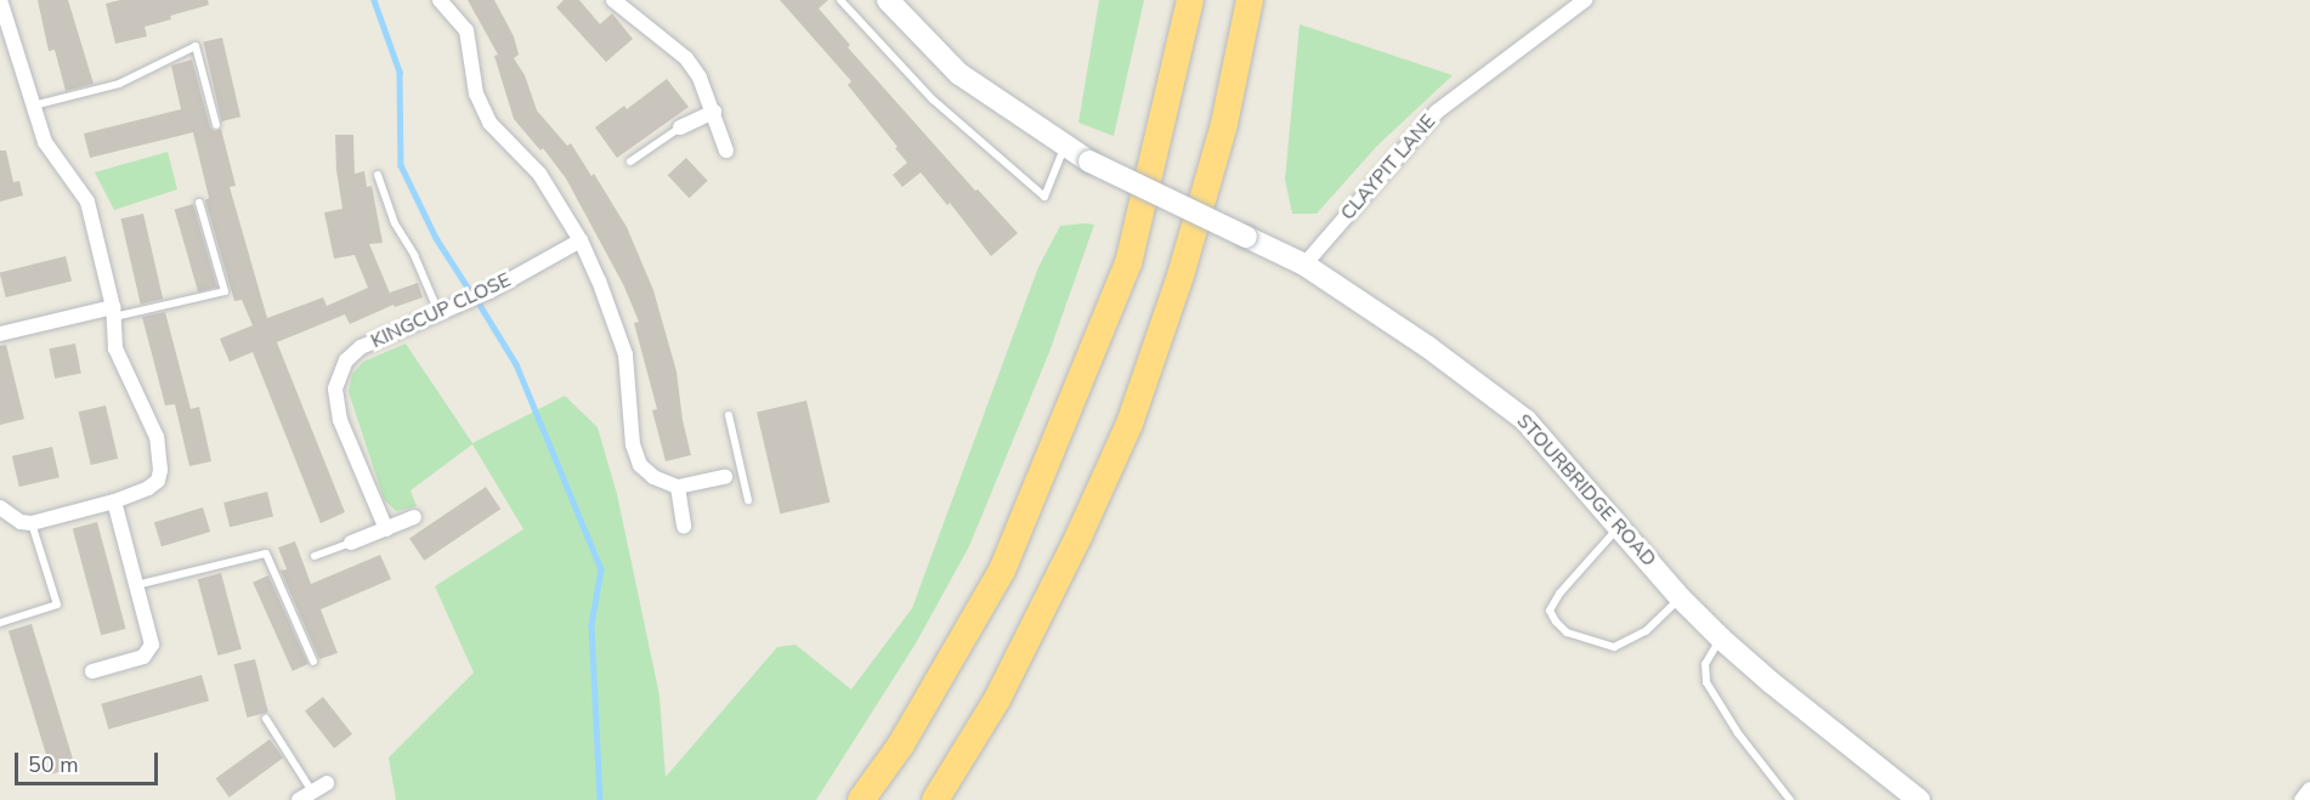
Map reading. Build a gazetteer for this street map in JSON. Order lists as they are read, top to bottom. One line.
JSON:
{"streets":{"main road":["STOURBRIDGE ROAD"],"street":["CLAYPIT LANE","KINGCUP CLOSE"]},"crossings":[["CLAYPIT LANE","STOURBRIDGE ROAD"]],"scale_bar":"50 m"}
